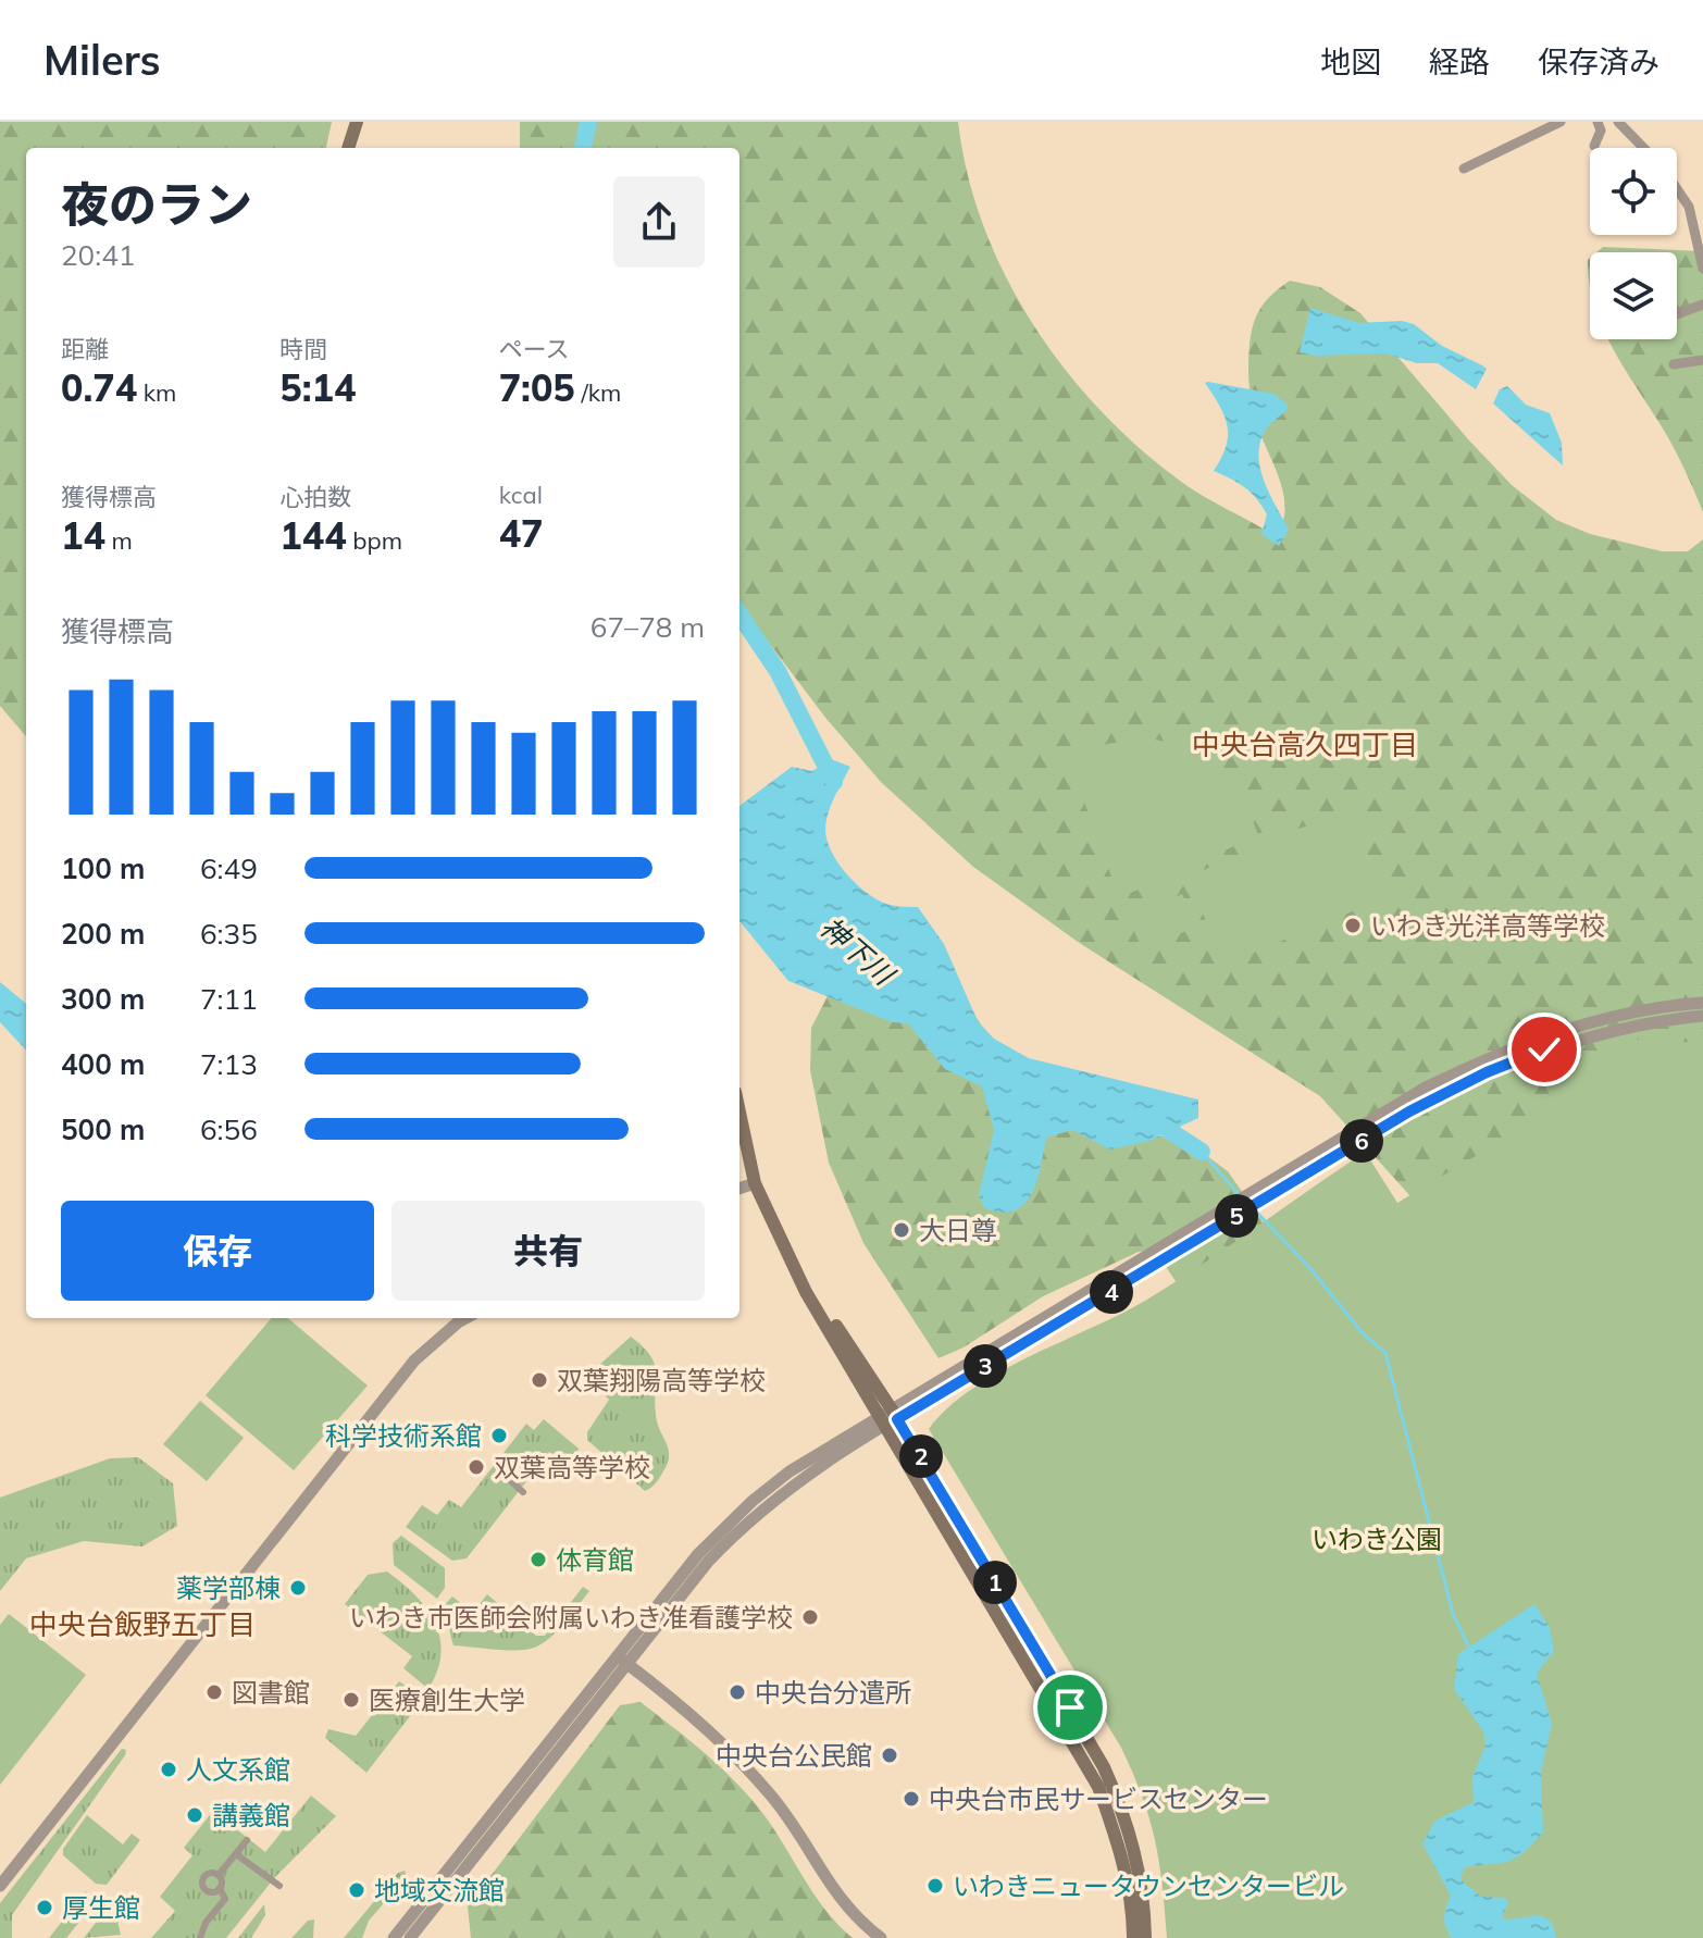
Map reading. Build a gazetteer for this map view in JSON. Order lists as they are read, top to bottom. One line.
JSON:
{"districts":["中央台高久四丁目","中央台飯野五丁目"],"water":["神下川"],"parks":["いわき公園"],"places":["いわき光洋高等学校","大日尊","双葉翔陽高等学校","科学技術系館","双葉高等学校","体育館","薬学部棟","いわき市医師会附属いわき准看護学校","図書館","中央台分遣所","医療創生大学","中央台公民館","人文系館","中央台市民サービスセンター","講義館","いわきニュータウンセンタービル","地域交流館","厚生館"],"page":{"header":"Milers","nav":["地図","経路","保存済み"],"heading":["夜のラン","20:41"],"stats":[["距離","0.74 km"],["時間","5:14"],["ペース","7:05 /km"],["獲得標高","14 m"],["心拍数","144 bpm"],["kcal","47"]],"chart":["獲得標高","67–78 m"],"list":[{"name":"100 m","note":"6:49"},{"name":"200 m","note":"6:35"},{"name":"300 m","note":"7:11"},{"name":"400 m","note":"7:13"},{"name":"500 m","note":"6:56"}],"pins":["6","5","4","3","2","1"],"buttons":["保存","共有"]}}
